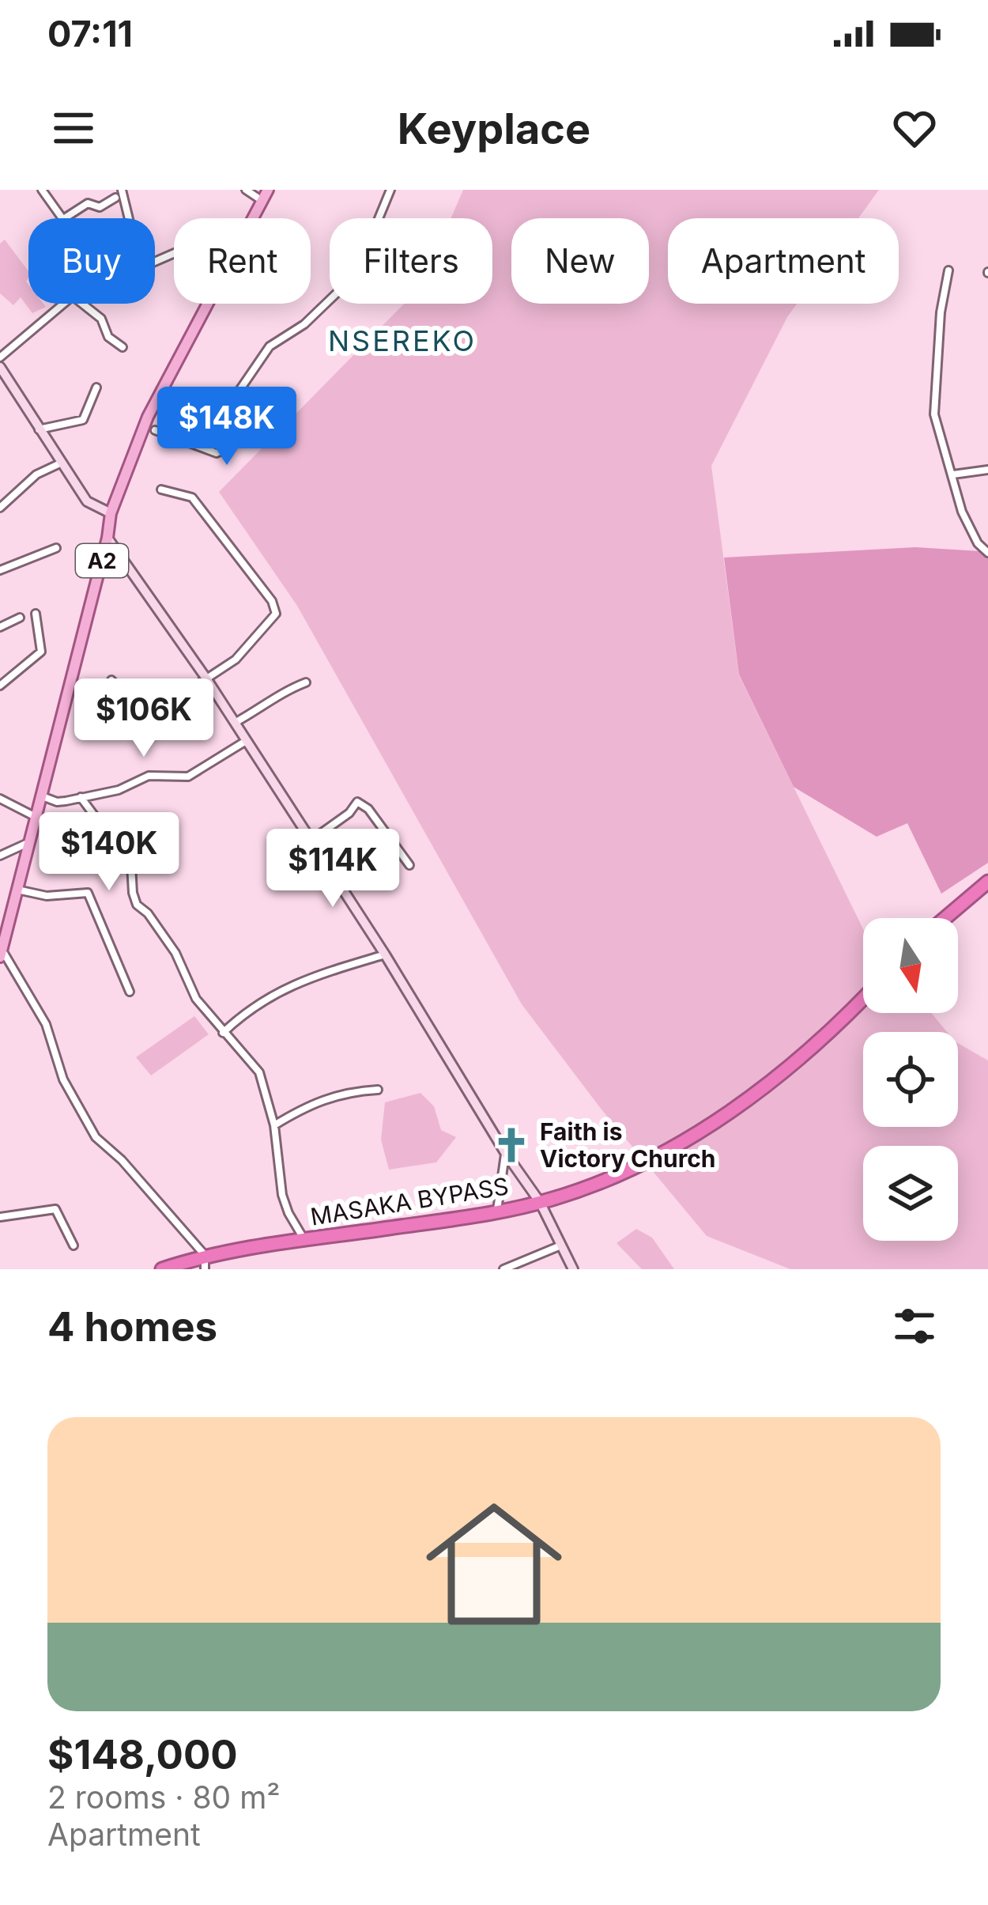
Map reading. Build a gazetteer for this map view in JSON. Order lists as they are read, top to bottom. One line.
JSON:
{"streets":{"highway":["MASAKA BYPASS"],"main road":["A2"]},"districts":["NSEREKO"],"places":{"church":["Faith is Victory Church"]},"north":"bottom","page":{"status":"07:11","header":"Keyplace","chip":["Buy","Rent","Filters","New","Apartment"],"price":["$148K","$106K","$140K","$114K"],"heading":"4 homes","list":[{"name":"$148,000","note":"2 rooms · 80 m² · Apartment"}]}}
